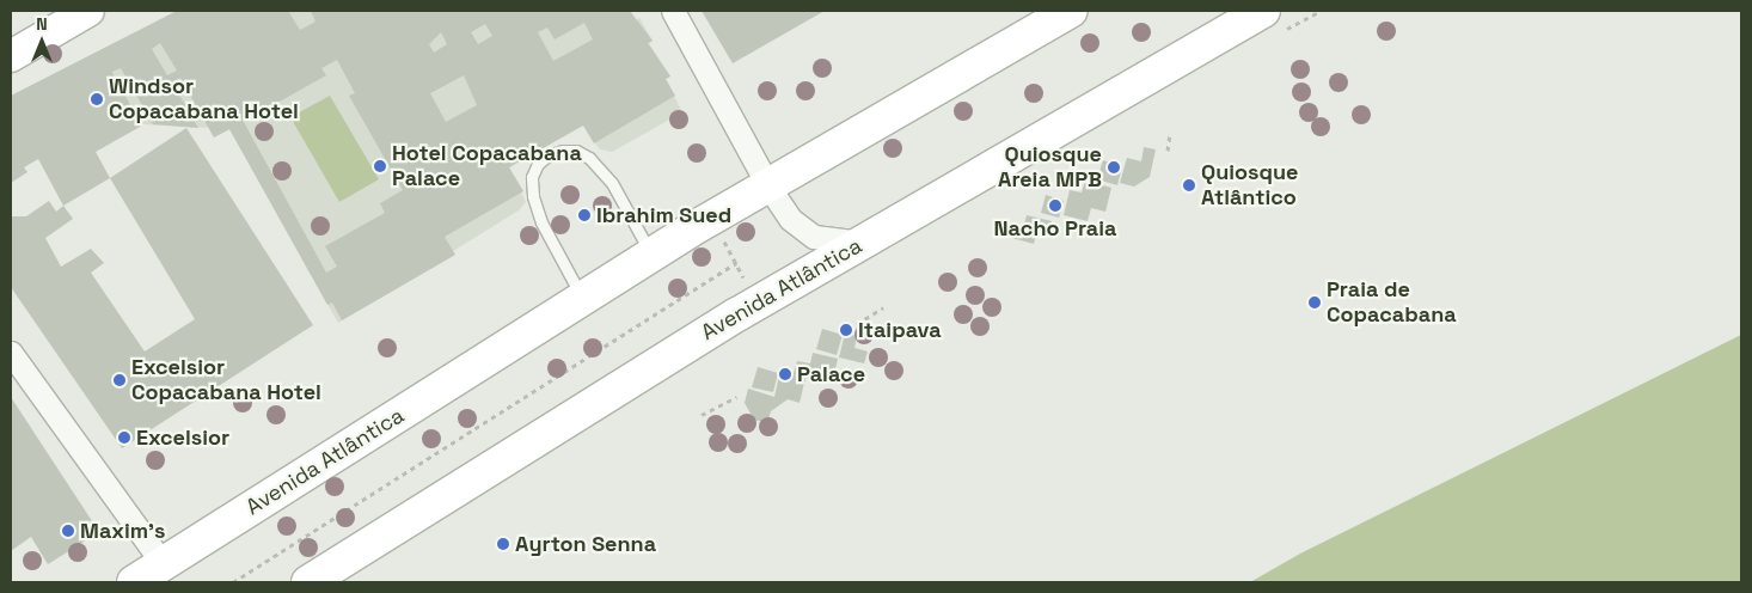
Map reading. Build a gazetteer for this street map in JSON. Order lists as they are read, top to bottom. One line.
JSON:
{"streets":{"highway":["Avenida Atlântica"]},"places":["Windsor Copacabana Hotel","Hotel Copacabana Palace","Quiosque Areia MPB","Quiosque Atlântico","Nacho Praia","Ibrahim Sued","Praia de Copacabana","Itaipava","Palace","Excelsior Copacabana Hotel","Excelsior","Maxim's","Ayrton Senna"],"north":"top"}
